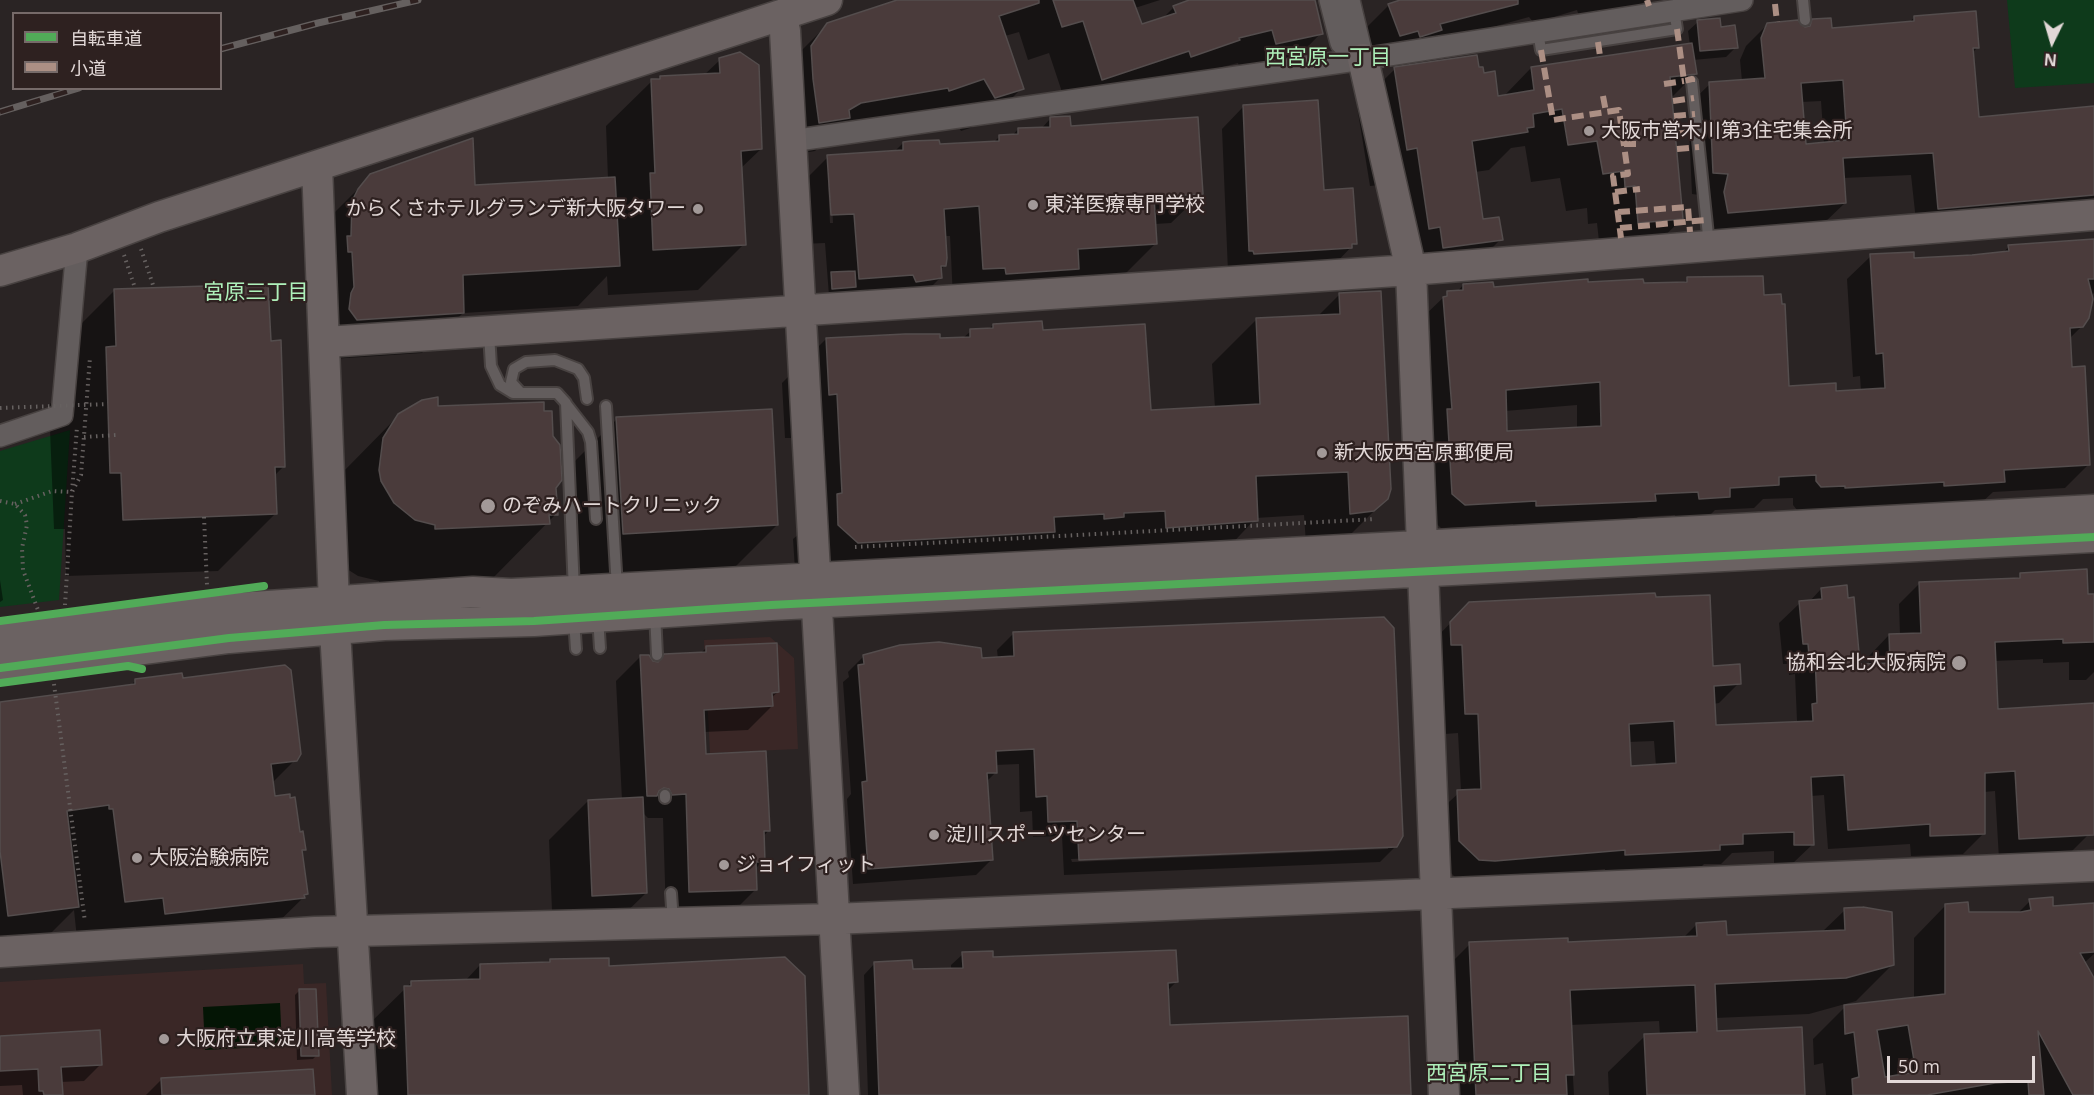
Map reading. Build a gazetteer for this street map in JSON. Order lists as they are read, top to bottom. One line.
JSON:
{"districts":["西宮原一丁目","宮原三丁目","西宮原二丁目"],"places":["大阪市営木川第3住宅集会所","東洋医療専門学校","からくさホテルグランデ新大阪タワー","新大阪西宮原郵便局","のぞみハートクリニック","協和会北大阪病院","淀川スポーツセンター","大阪治験病院","ジョイフィット","大阪府立東淀川高等学校"],"legend":["自転車道","小道"],"scale_bar":"50 m","north":"bottom"}
